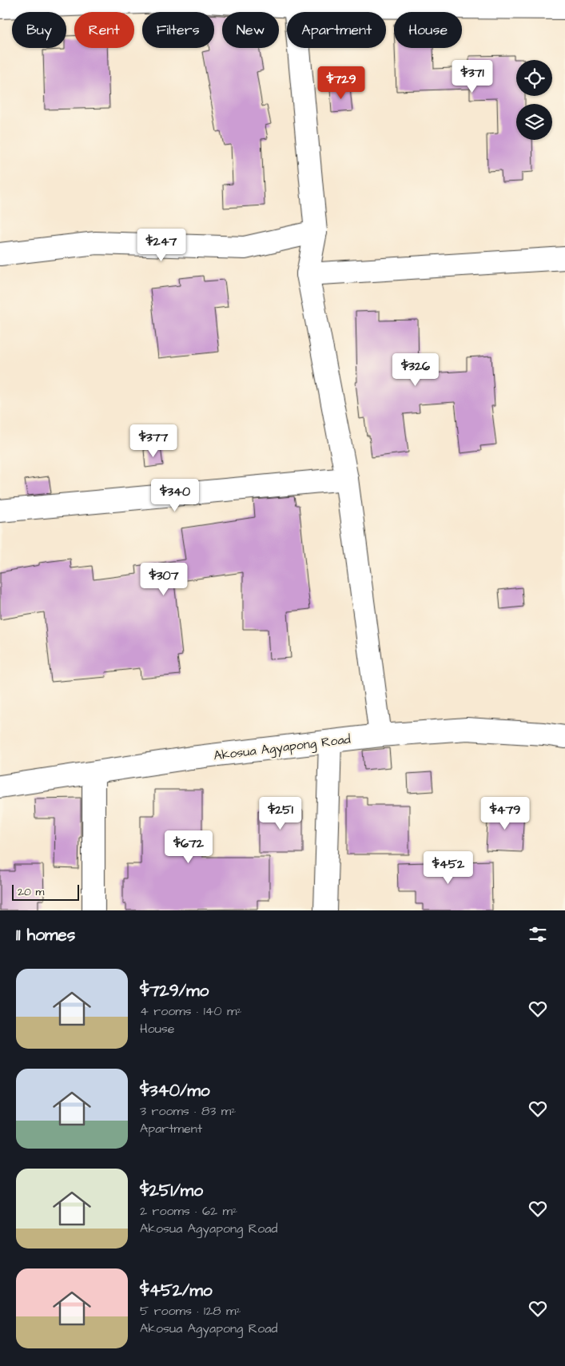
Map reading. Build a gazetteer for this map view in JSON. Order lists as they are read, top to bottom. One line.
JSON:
{"streets":{"street":["Akosua Agyapong Road"]},"scale_bar":"20 m","page":{"chip":["Buy","Rent","Filters","New","Apartment","House"],"price":["$371","$729","$247","$326","$377","$340","$307","$251","$479","$672","$452"],"scale":"20 m","heading":"11 homes","list":[{"name":"$729/mo","note":"4 rooms · 140 m² · House"},{"name":"$340/mo","note":"3 rooms · 83 m² · Apartment"},{"name":"$251/mo","note":"2 rooms · 62 m² · Akosua Agyapong Road"},{"name":"$452/mo","note":"5 rooms · 128 m² · Akosua Agyapong Road"}]}}
